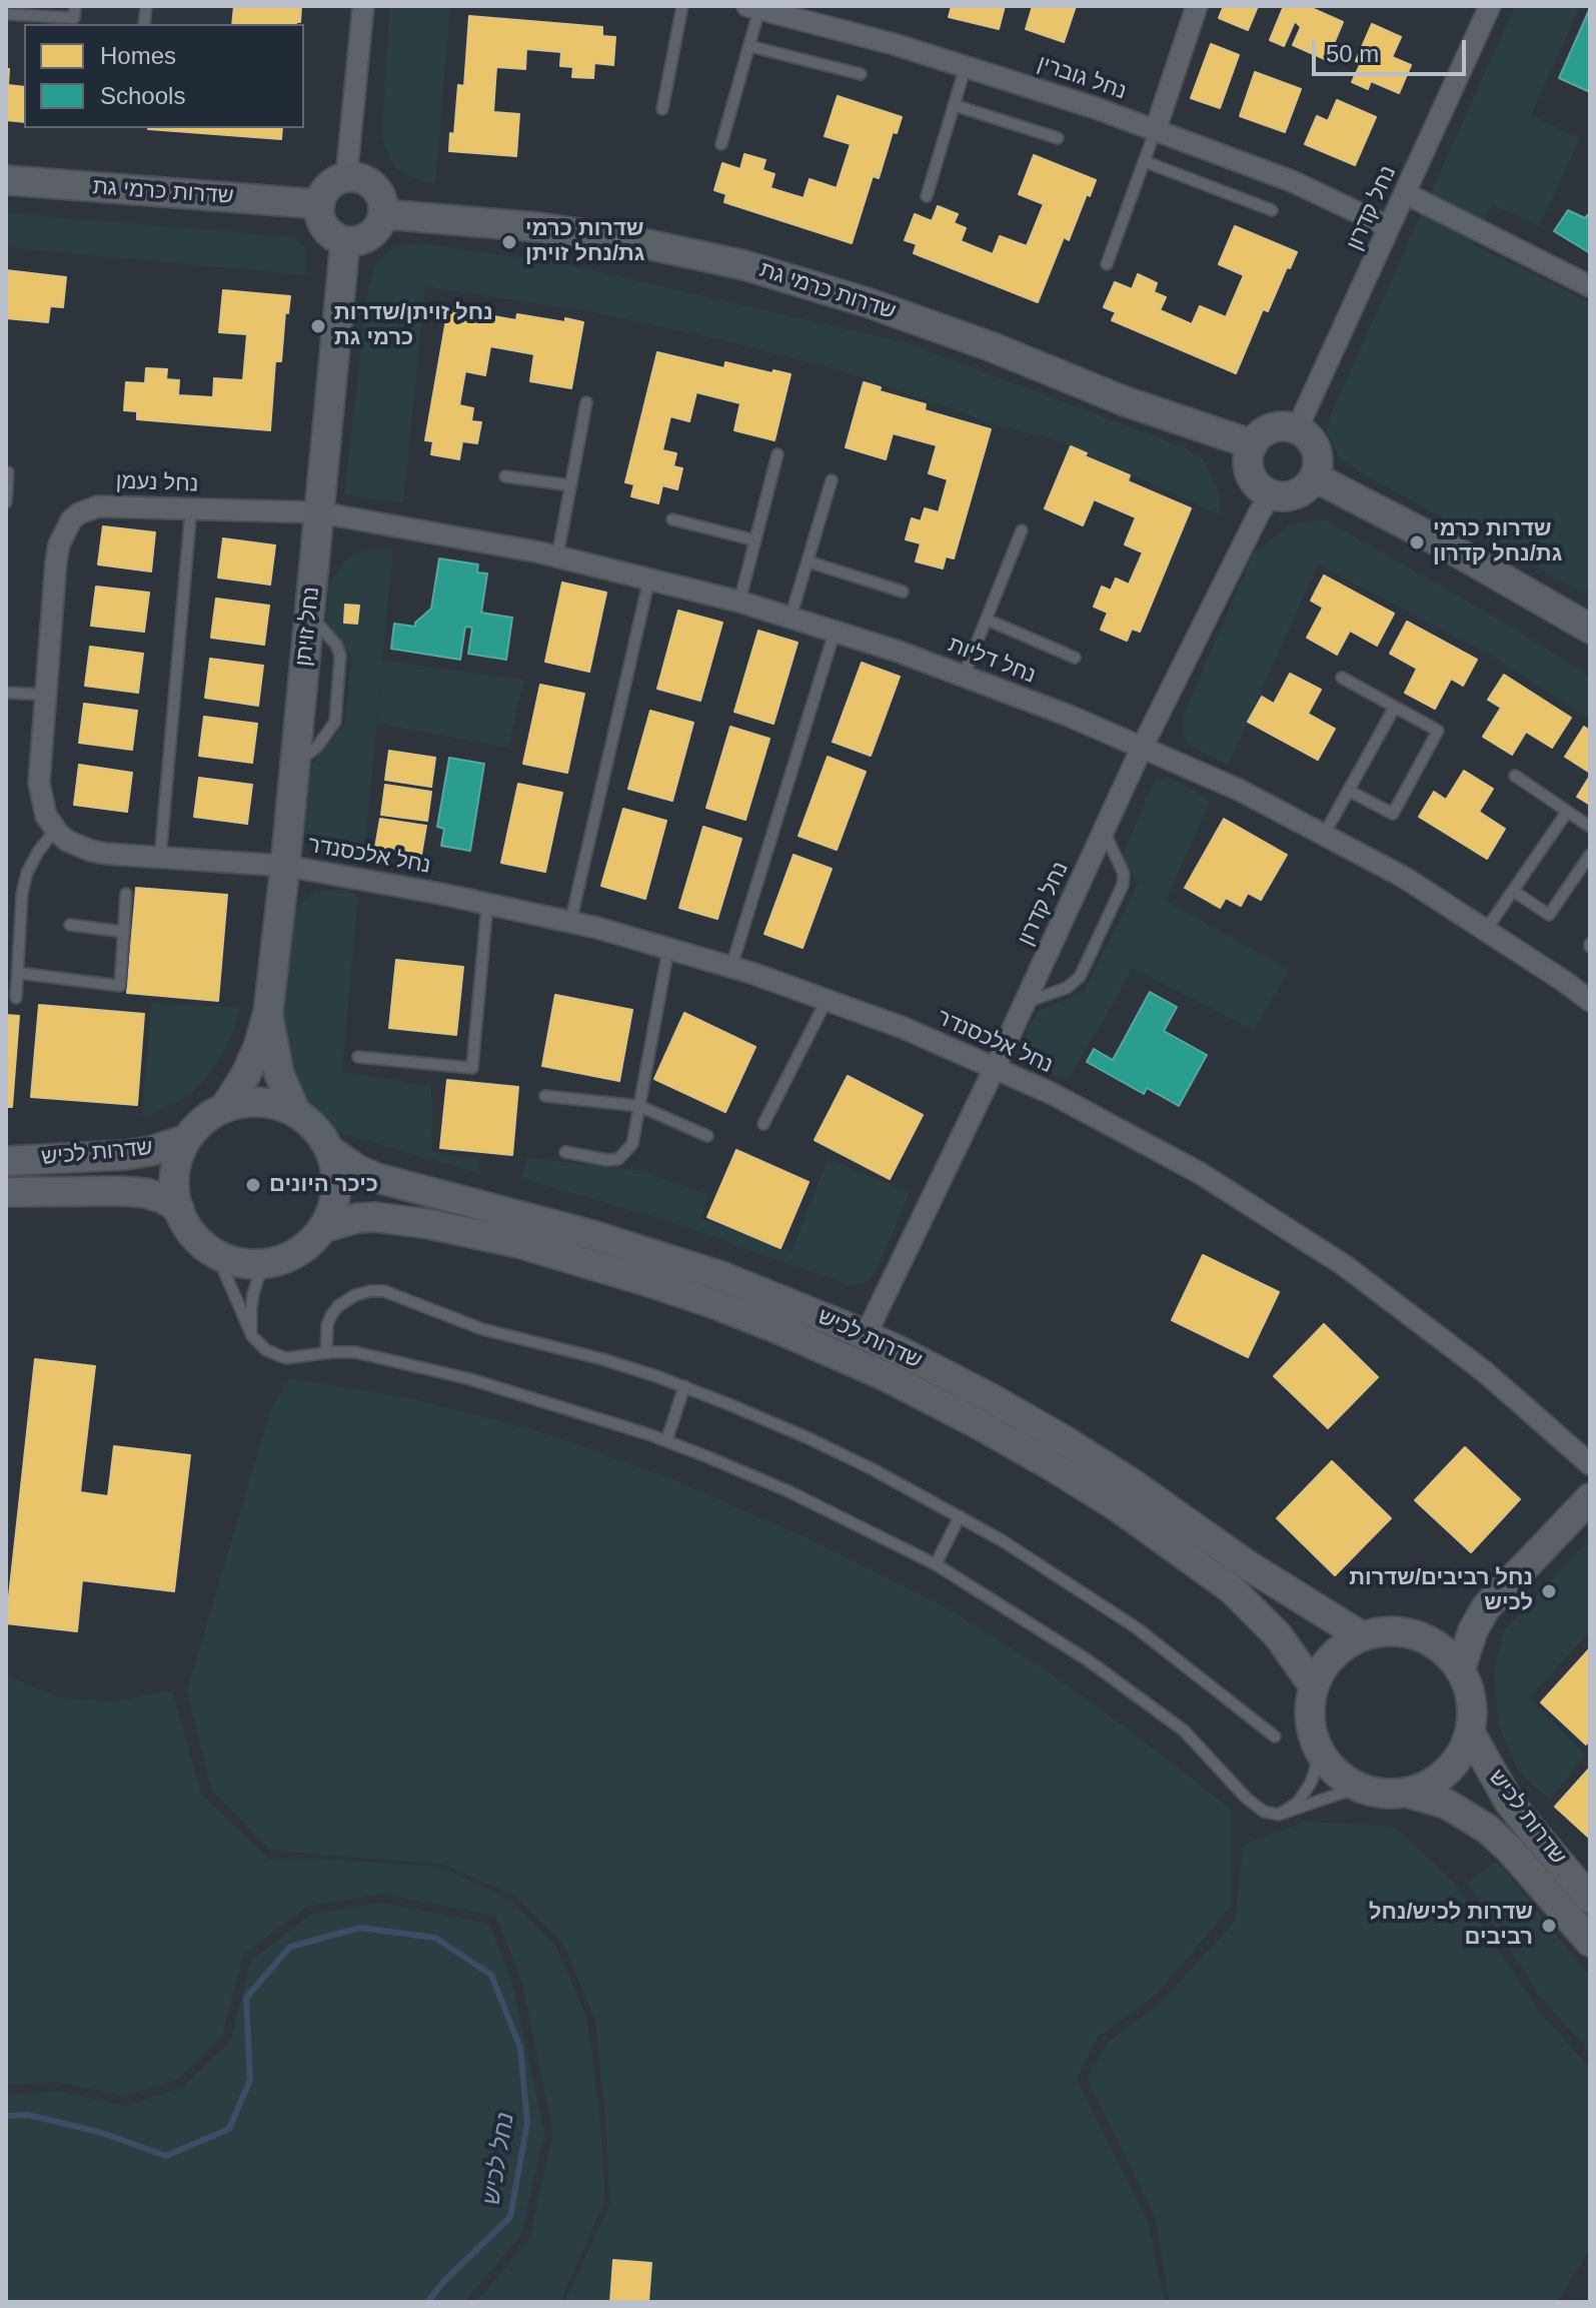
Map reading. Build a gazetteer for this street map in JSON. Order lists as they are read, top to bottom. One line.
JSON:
{"streets":{"street":["נחל גוברין","שדרות כרמי גת","נחל קדרון","נחל נעמן","נחל זויתן","נחל דליות","נחל אלכסנדר","שדרות לכיש"]},"crossings":[["נחל גוברין","נחל קדרון"],["שדרות כרמי גת","נחל קדרון"],["שדרות כרמי גת","נחל זויתן"],["נחל קדרון","נחל דליות"],["נחל קדרון","נחל אלכסנדר"],["נחל קדרון","שדרות לכיש"],["נחל נעמן","נחל זויתן"],["נחל נעמן","נחל דליות"],["נחל זויתן","נחל דליות"],["נחל זויתן","נחל אלכסנדר"],["נחל זויתן","שדרות לכיש"]],"water":["נחל לכיש"],"places":["שדרות כרמי גת/נחל זויתן","נחל זויתן/שדרות כרמי גת","שדרות כרמי גת/נחל קדרון","כיכר היונים","נחל רביבים/שדרות לכיש","שדרות לכיש/נחל רביבים"],"legend":["Homes","Schools"],"scale_bar":"50 m"}
